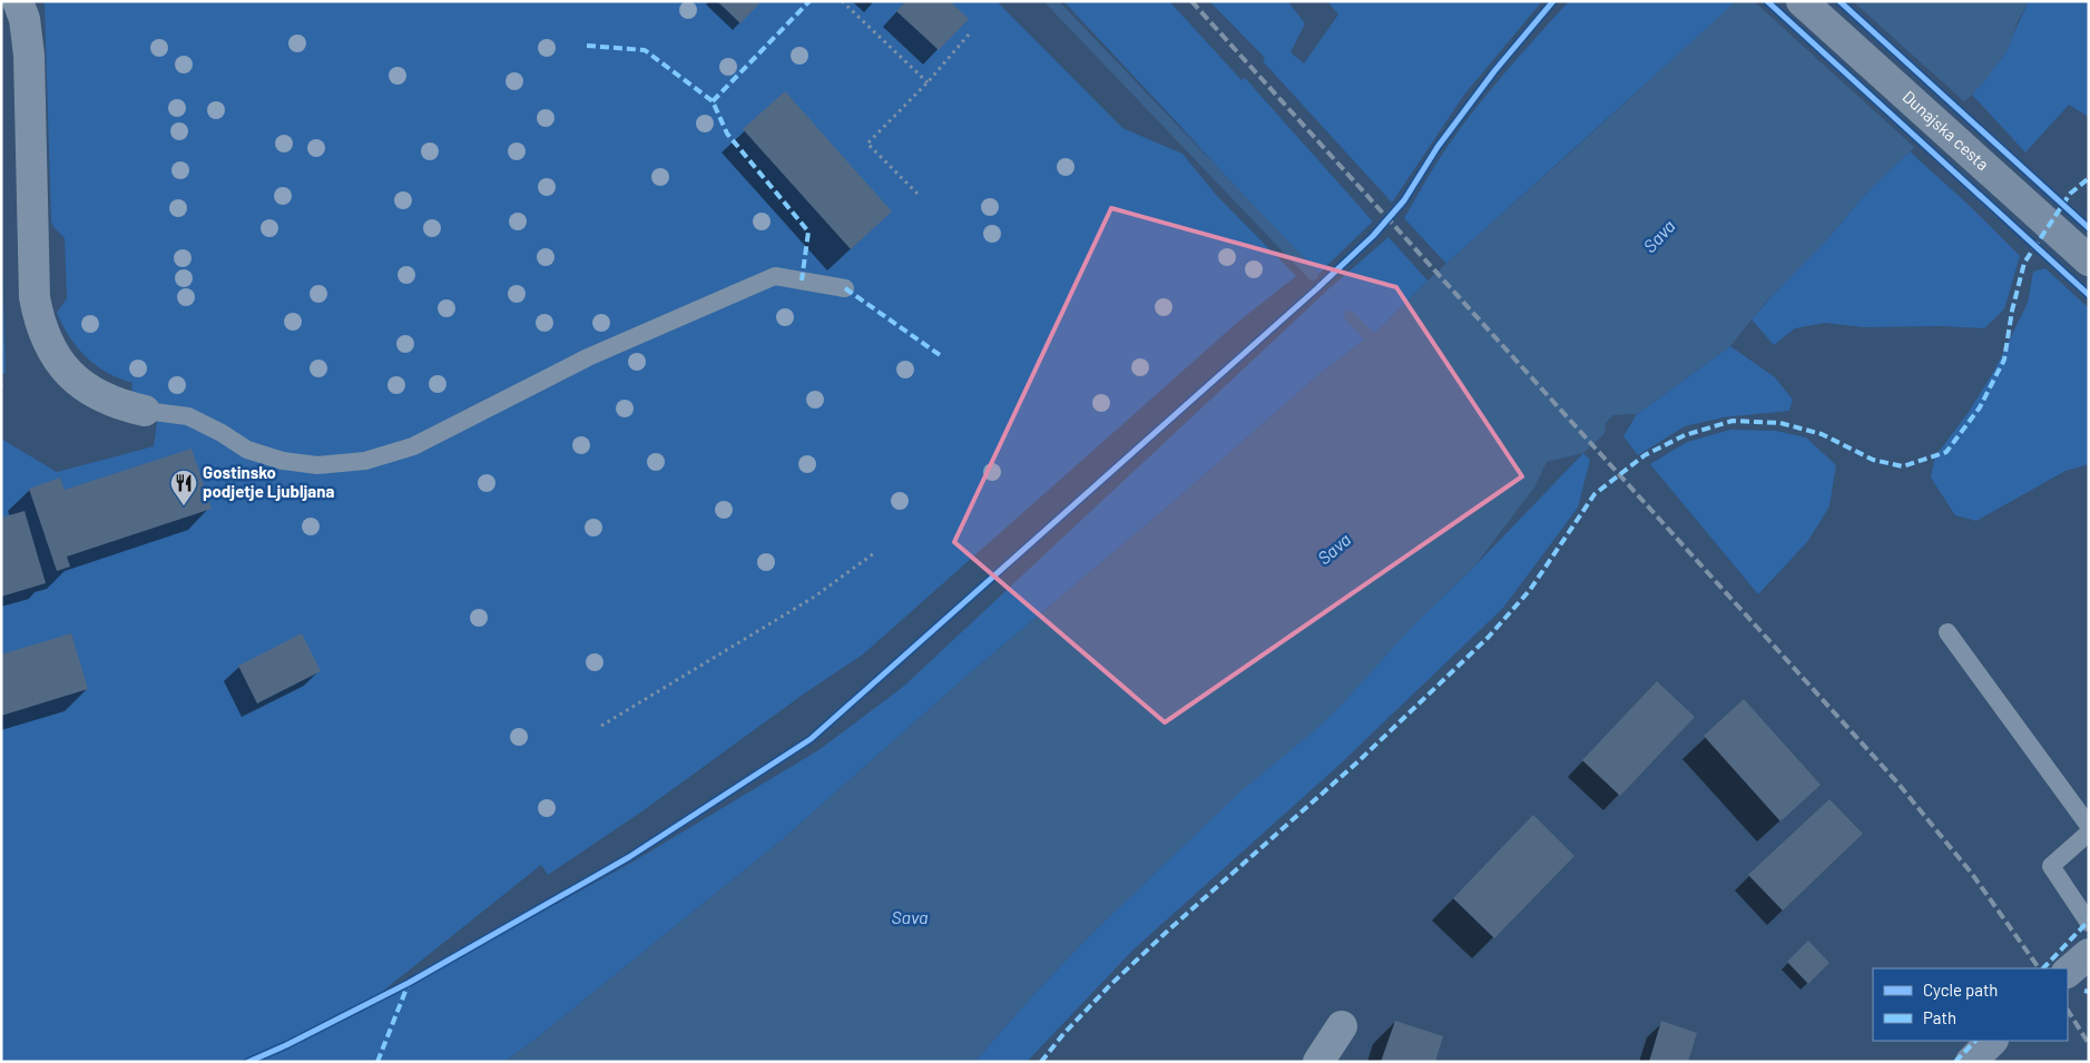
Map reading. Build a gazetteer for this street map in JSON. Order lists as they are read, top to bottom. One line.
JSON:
{"streets":{"main road":["Dunajska cesta"]},"water":["Sava"],"places":{"restaurant":["Gostinsko podjetje Ljubljana"]},"legend":["Cycle path","Path"]}
